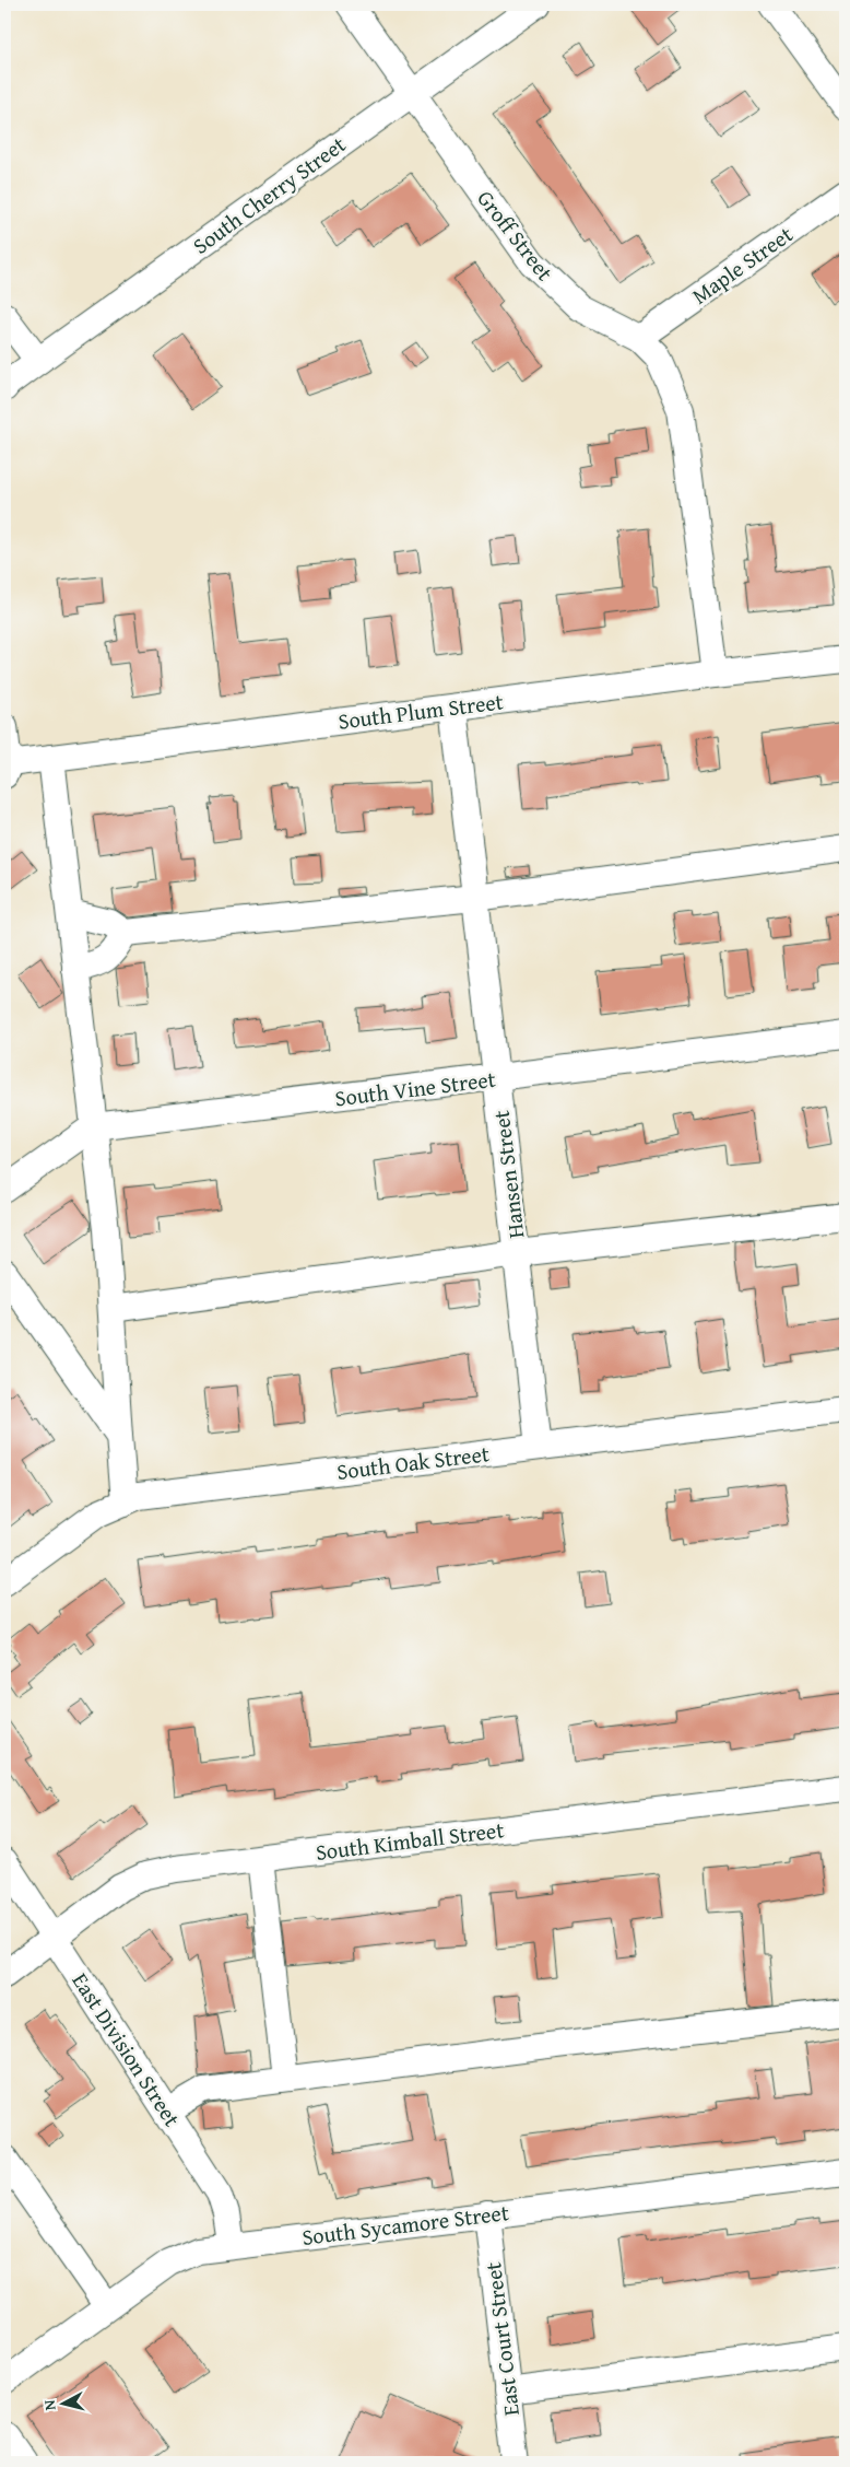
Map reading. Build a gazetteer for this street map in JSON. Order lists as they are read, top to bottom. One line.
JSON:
{"streets":{"street":["South Cherry Street","Groff Street","Maple Street","South Plum Street","South Vine Street","Hansen Street","South Oak Street","South Kimball Street","East Division Street","South Sycamore Street","East Court Street"]},"crossings":[["South Cherry Street","Groff Street"],["Groff Street","Maple Street"],["Groff Street","South Plum Street"],["South Plum Street","Hansen Street"],["South Vine Street","Hansen Street"],["Hansen Street","South Oak Street"],["South Kimball Street","East Division Street"],["East Division Street","South Sycamore Street"],["South Sycamore Street","East Court Street"]],"north":"left"}
